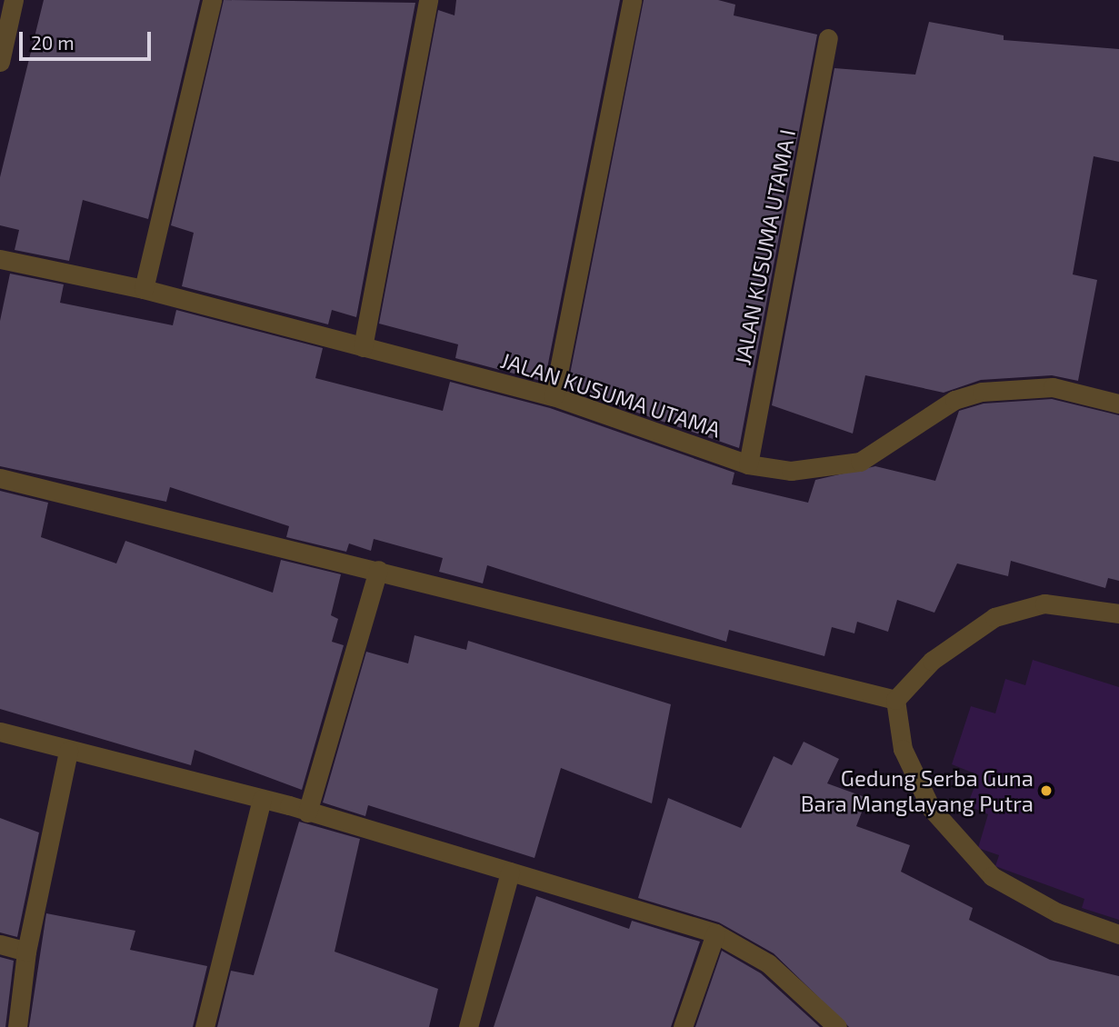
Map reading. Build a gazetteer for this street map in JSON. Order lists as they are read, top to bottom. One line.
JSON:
{"streets":{"street":["JALAN KUSUMA UTAMA I","JALAN KUSUMA UTAMA"]},"crossings":[["JALAN KUSUMA UTAMA I","JALAN KUSUMA UTAMA"]],"places":["Gedung Serba Guna Bara Manglayang Putra"],"scale_bar":"20 m"}
